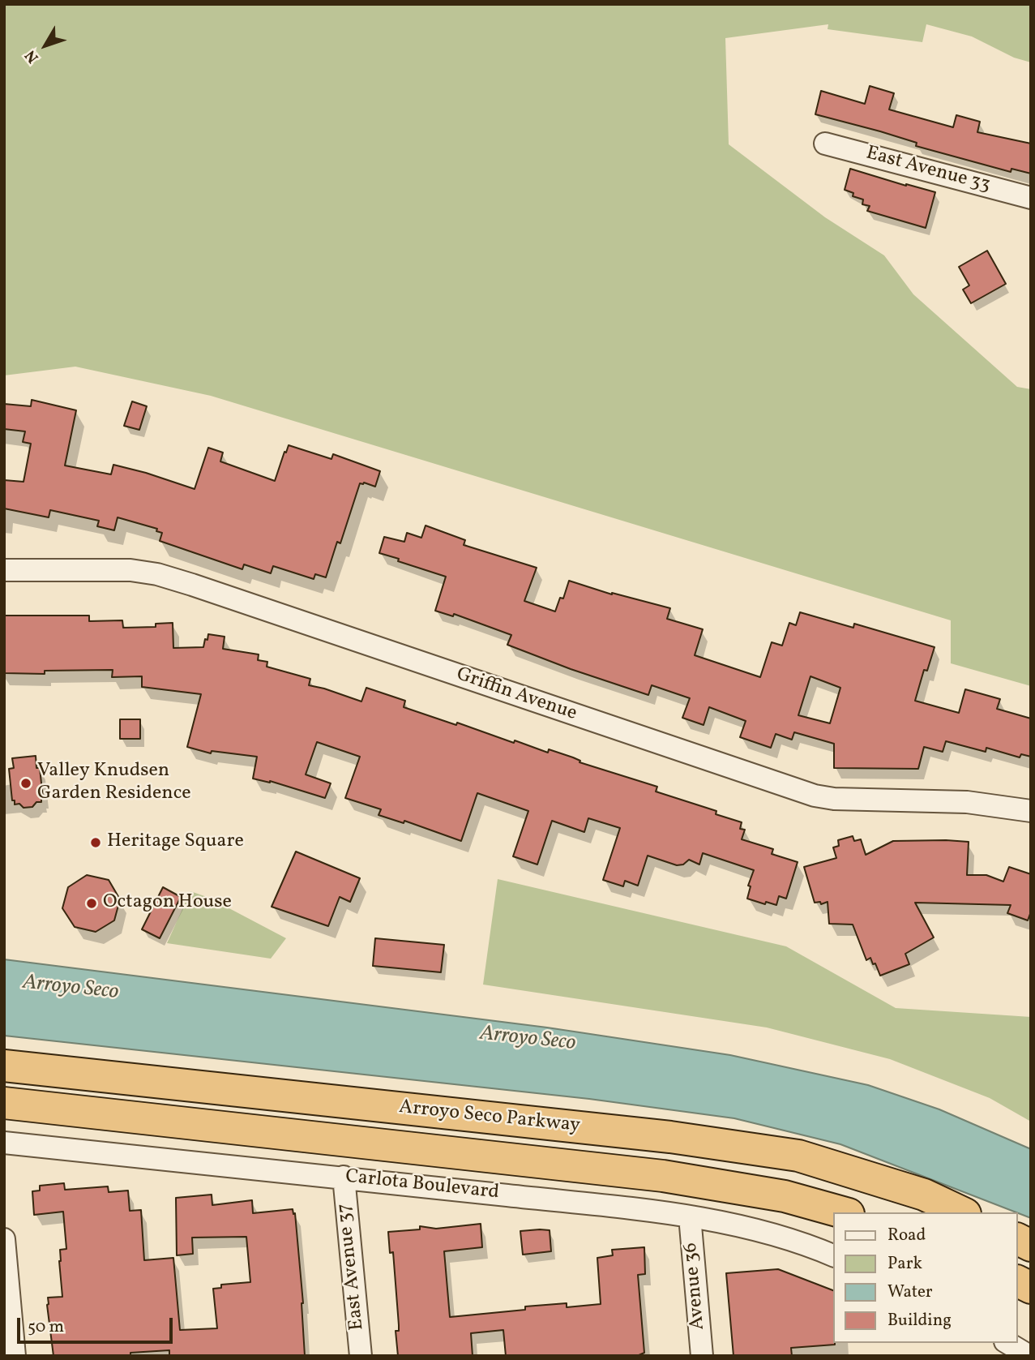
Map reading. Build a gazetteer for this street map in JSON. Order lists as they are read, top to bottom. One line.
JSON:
{"streets":{"highway":["Arroyo Seco Parkway"],"street":["East Avenue 33","Griffin Avenue","Carlota Boulevard","East Avenue 37","Avenue 36"]},"crossings":[["Carlota Boulevard","East Avenue 37"],["Carlota Boulevard","Avenue 36"]],"water":["Arroyo Seco"],"places":["Valley Knudsen Garden Residence","Heritage Square","Octagon House"],"legend":["Road","Park","Water","Building"],"scale_bar":"50 m","north":"bottom left"}
